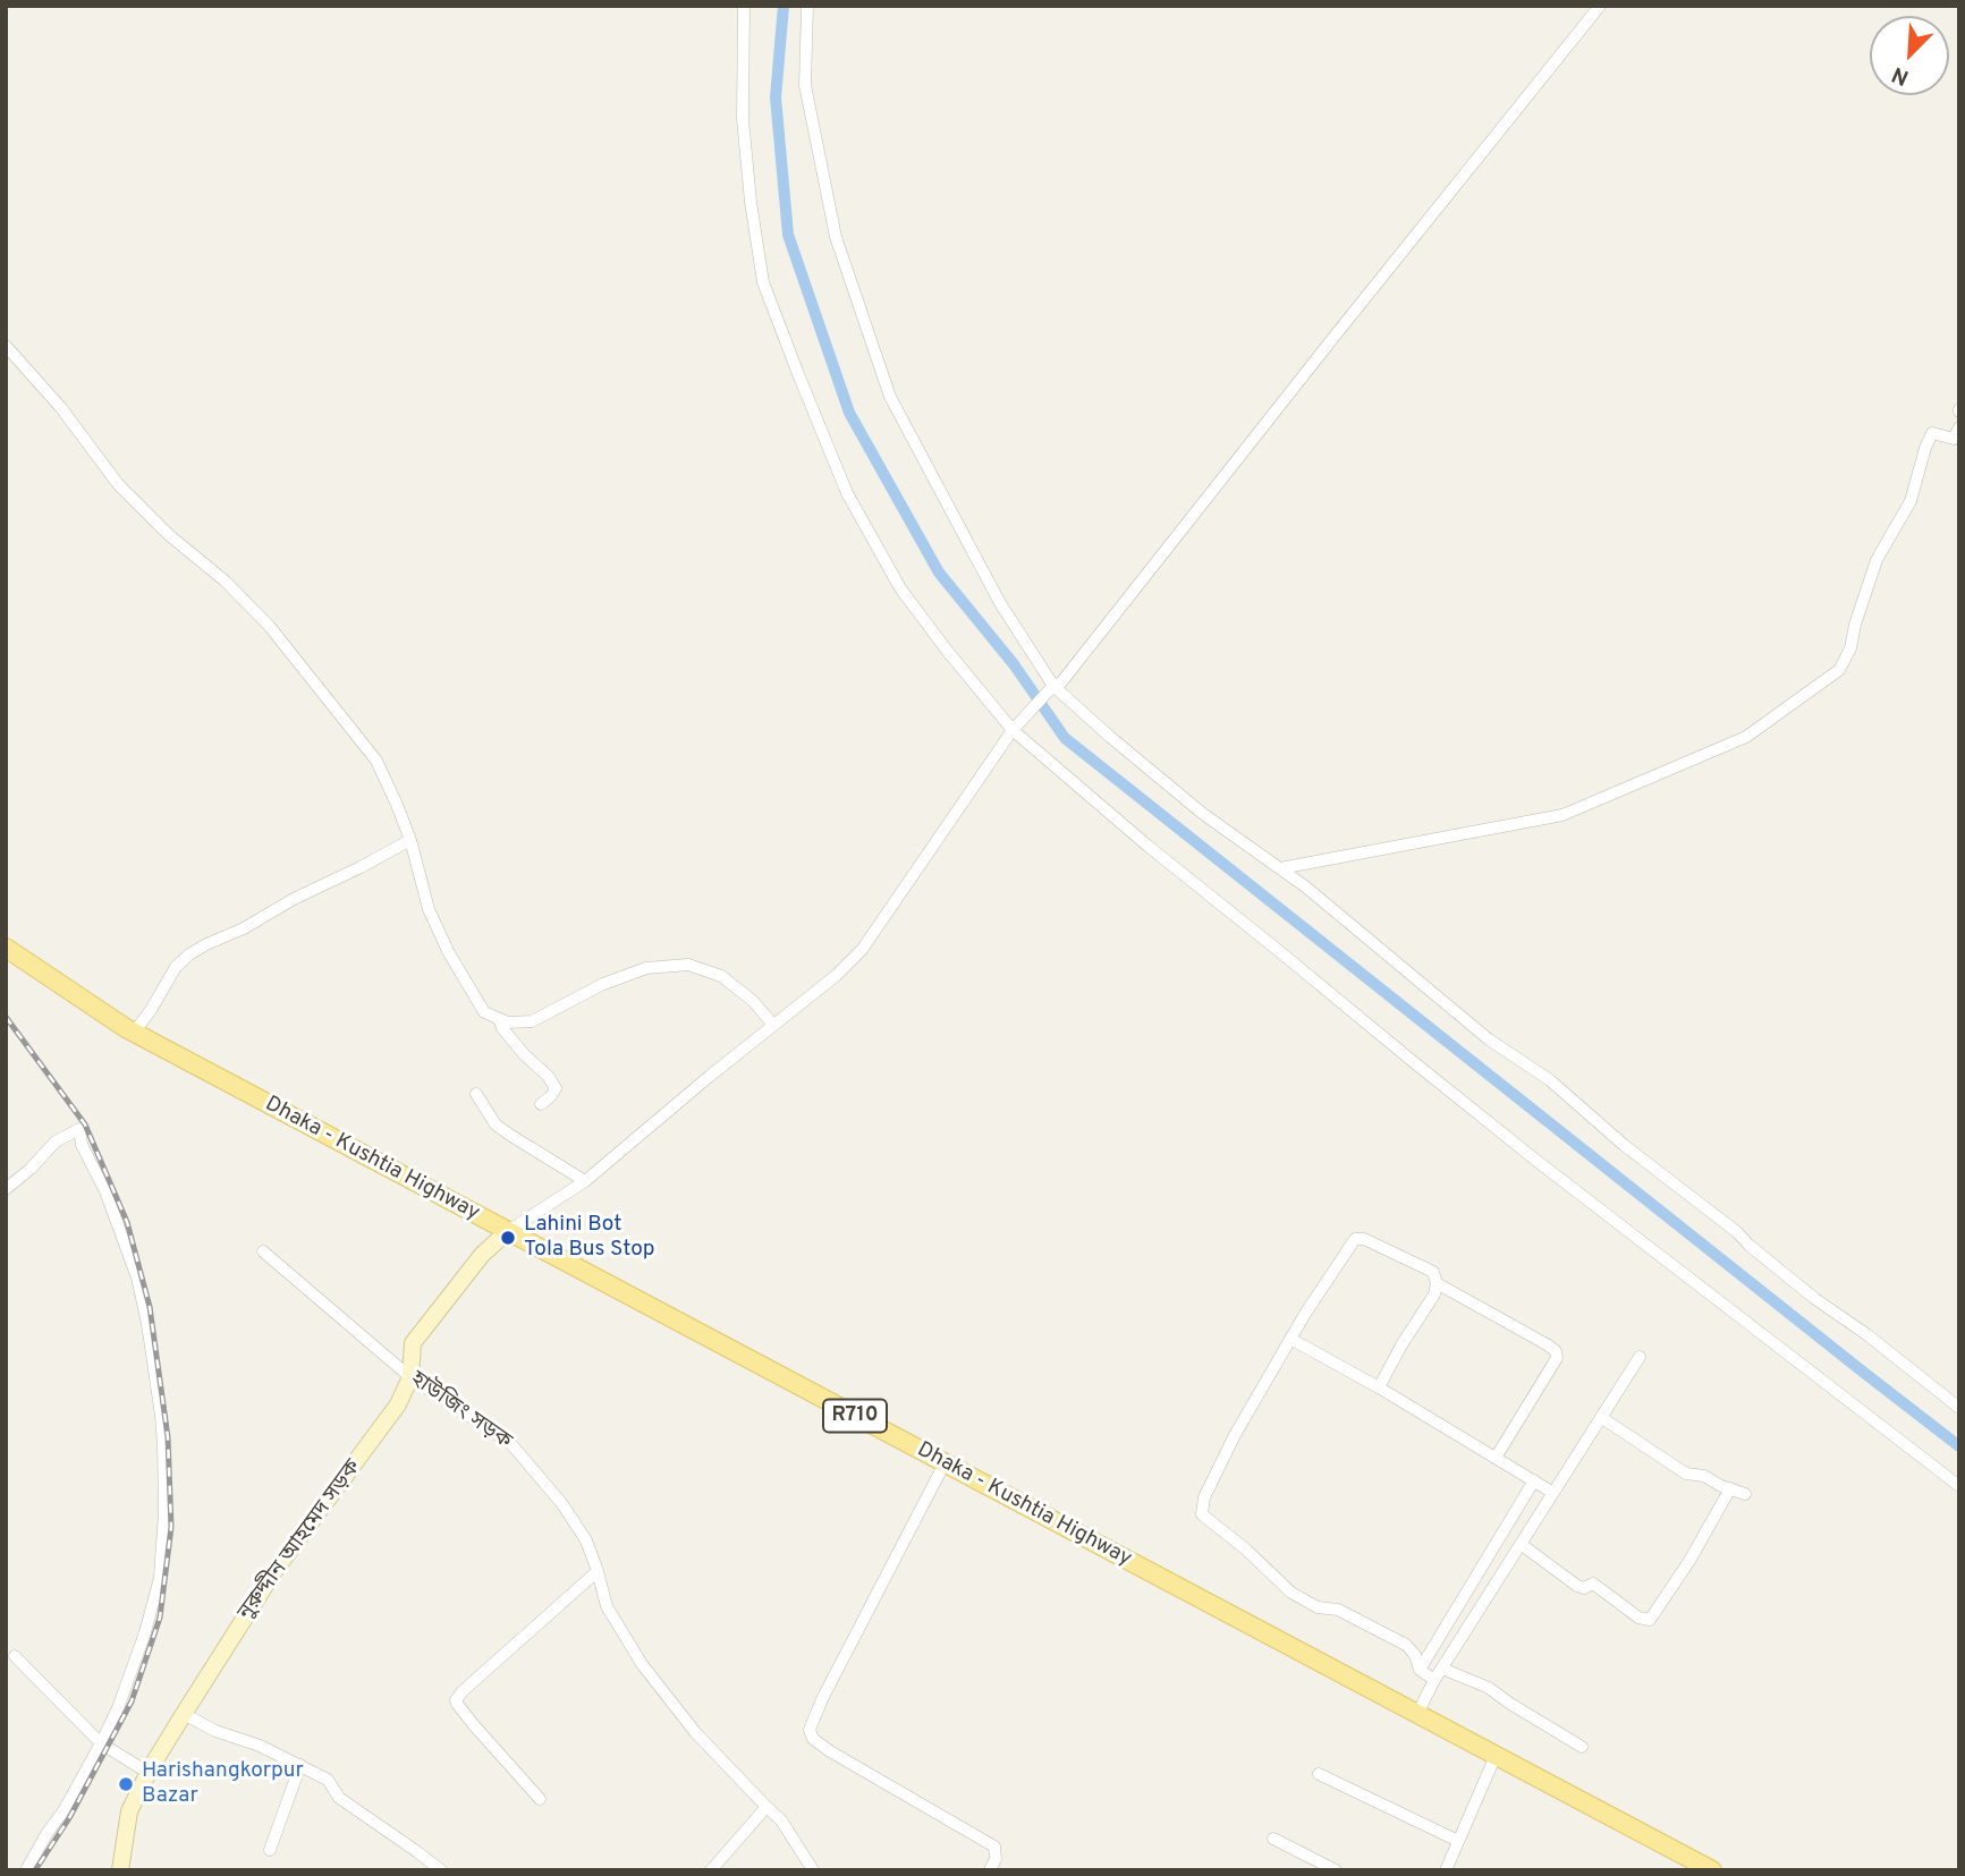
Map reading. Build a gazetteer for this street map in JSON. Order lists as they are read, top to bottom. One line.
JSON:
{"streets":{"main road":["Dhaka - Kushtia Highway","R710","নুরুদ্দীন আহমেদ সড়ক"],"street":["হাউজিং সড়ক"]},"crossings":[["Dhaka - Kushtia Highway","নুরুদ্দীন আহমেদ সড়ক"],["হাউজিং সড়ক","নুরুদ্দীন আহমেদ সড়ক"]],"places":["Lahini Bot Tola Bus Stop","Harishangkorpur Bazar"],"north":"bottom left"}
